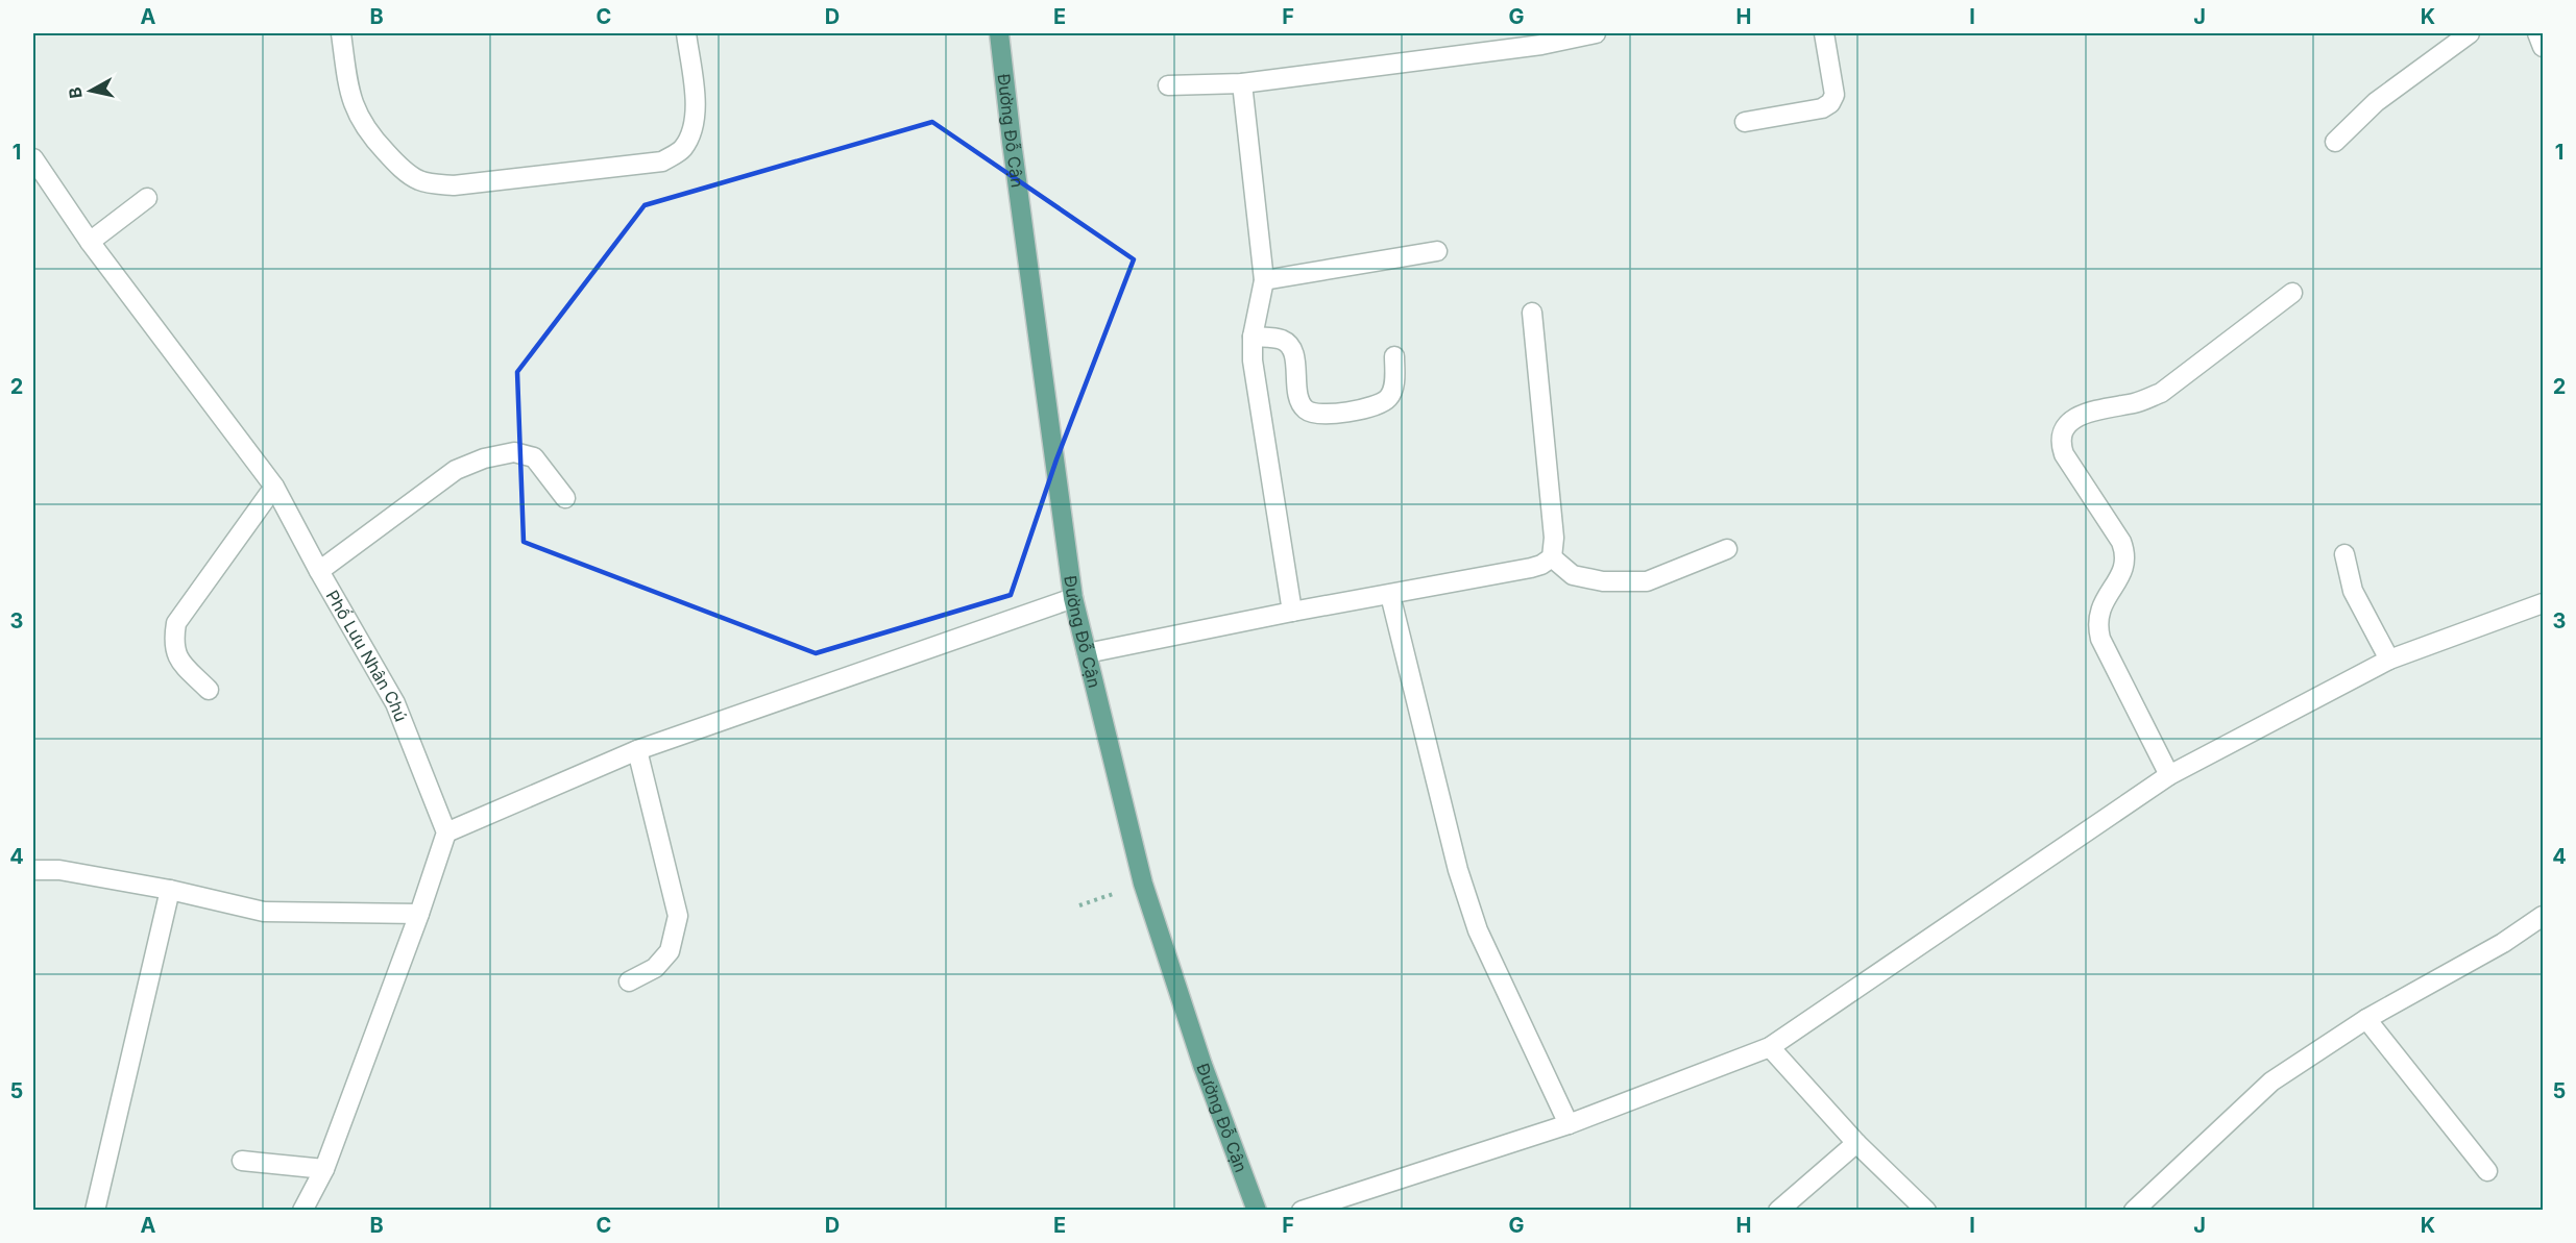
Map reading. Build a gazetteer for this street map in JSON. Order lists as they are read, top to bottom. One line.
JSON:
{"streets":{"main road":["Đường Đỗ Cận"],"street":["Phố Lưu Nhân Chú"]},"north":"left","grid":{"columns":["A","B","C","D","E","F","G","H","I","J","K"],"rows":["1","2","3","4","5"]}}
